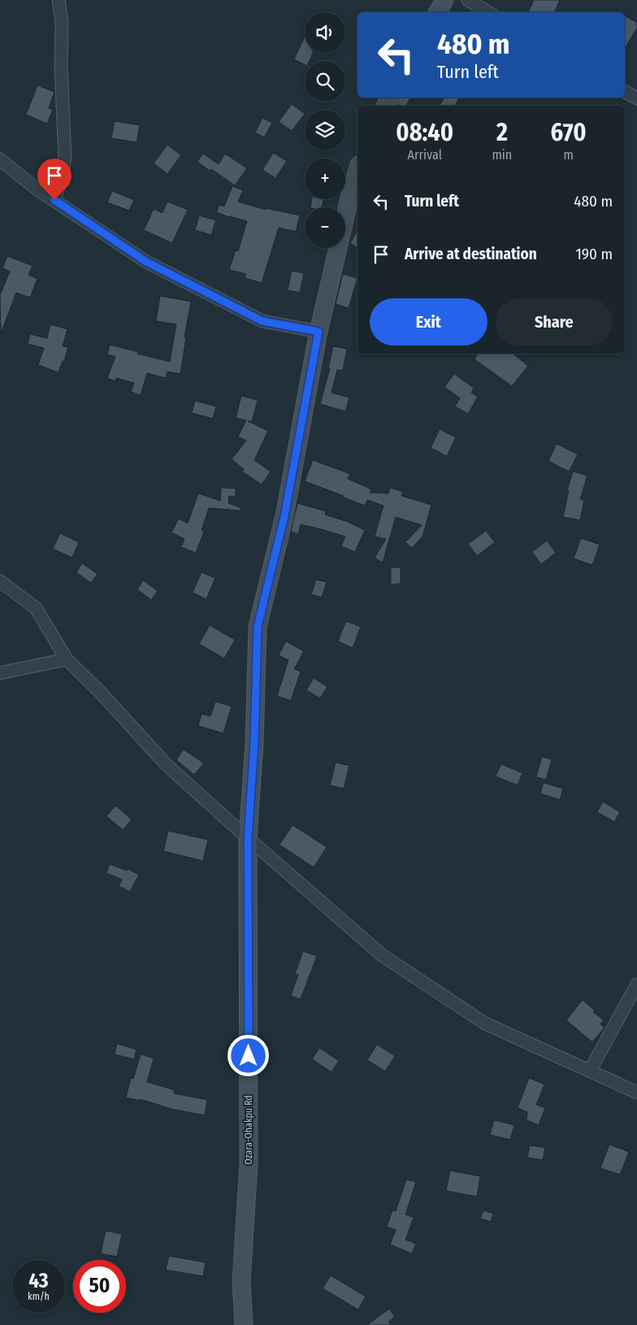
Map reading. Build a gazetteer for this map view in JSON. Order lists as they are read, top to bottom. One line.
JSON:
{"streets":{"main road":["Ozara-Ohakpu Rd"]},"page":{"map_buttons":["+","−"],"turn":["480 m","Turn left"],"eta":["08:40","Arrival","2","min","670","m"],"list":[{"name":"Turn left","value":"480 m"},{"name":"Arrive at destination","value":"190 m"}],"buttons":["Exit","Share"],"speed":"43 km/h","limit":"50"}}
